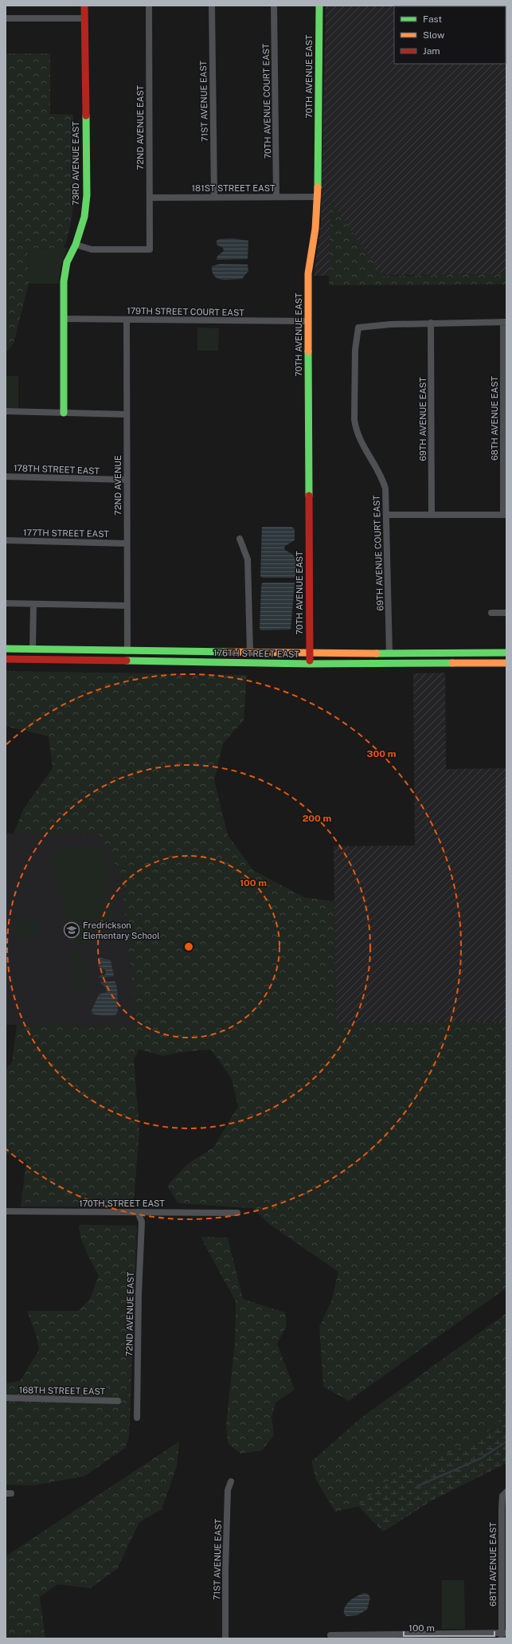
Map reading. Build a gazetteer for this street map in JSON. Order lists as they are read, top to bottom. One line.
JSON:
{"streets":{"street":["70TH AVENUE EAST","71ST AVENUE EAST","70TH AVENUE COURT EAST","72ND AVENUE EAST","73RD AVENUE EAST","181ST STREET EAST","179TH STREET COURT EAST","68TH AVENUE EAST","69TH AVENUE EAST","178TH STREET EAST","72ND AVENUE","177TH STREET EAST","69TH AVENUE COURT EAST","176TH STREET EAST","170TH STREET EAST","168TH STREET EAST"]},"crossings":[["70TH AVENUE EAST","181ST STREET EAST"],["70TH AVENUE EAST","179TH STREET COURT EAST"],["70TH AVENUE EAST","176TH STREET EAST"],["71ST AVENUE EAST","181ST STREET EAST"],["70TH AVENUE COURT EAST","181ST STREET EAST"],["72ND AVENUE EAST","73RD AVENUE EAST"],["72ND AVENUE EAST","181ST STREET EAST"],["72ND AVENUE EAST","170TH STREET EAST"],["73RD AVENUE EAST","179TH STREET COURT EAST"],["179TH STREET COURT EAST","72ND AVENUE"],["69TH AVENUE EAST","69TH AVENUE COURT EAST"],["178TH STREET EAST","72ND AVENUE"],["72ND AVENUE","177TH STREET EAST"],["72ND AVENUE","176TH STREET EAST"],["69TH AVENUE COURT EAST","176TH STREET EAST"]],"places":{"school or university":["Fredrickson Elementary School"]},"legend":["Fast","Slow","Jam"],"scale_bar":"100 m","rings":["300 m","200 m","100 m"]}
